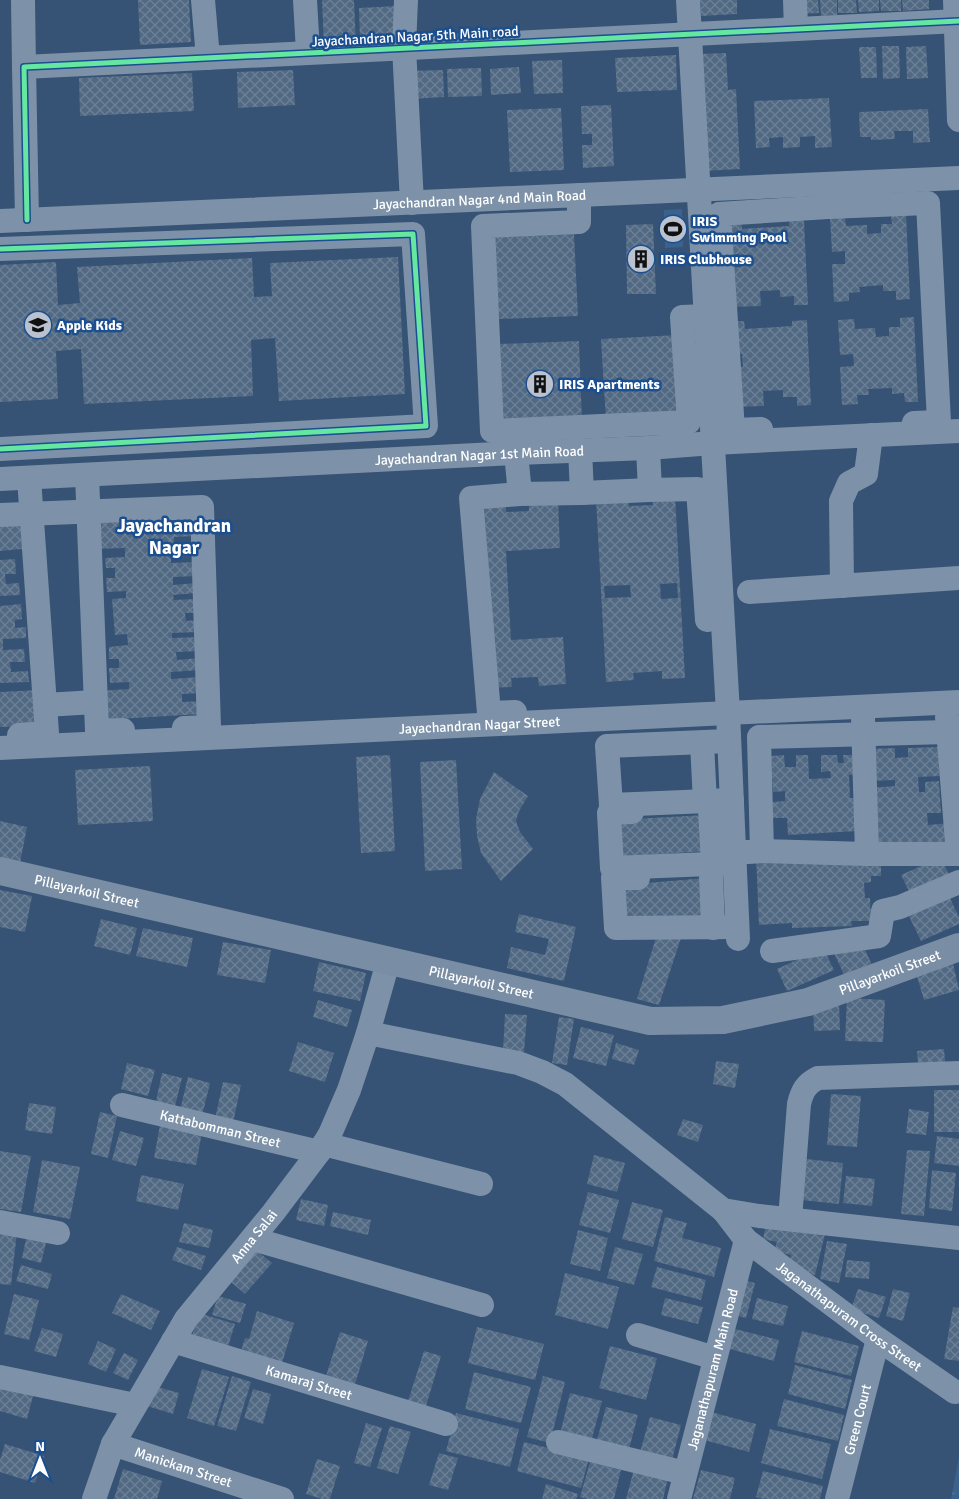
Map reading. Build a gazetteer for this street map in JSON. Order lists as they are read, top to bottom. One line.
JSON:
{"streets":{"street":["Jayachandran Nagar 5th Main road","Jayachandran Nagar 4nd Main Road","Jayachandran Nagar 1st Main Road","Jayachandran Nagar Street","Pillayarkoil Street","Kattabomman Street","Anna Salai","Jaganathapuram Cross Street","Jaganathapuram Main Road","Kamaraj Street","Green Court","Manickam Street"]},"crossings":[["Pillayarkoil Street","Anna Salai"],["Kattabomman Street","Anna Salai"],["Anna Salai","Jaganathapuram Cross Street"],["Anna Salai","Kamaraj Street"],["Anna Salai","Manickam Street"],["Jaganathapuram Cross Street","Jaganathapuram Main Road"],["Jaganathapuram Cross Street","Green Court"]],"districts":["Jayachandran Nagar"],"places":{"sports":["IRIS Swimming Pool"],"building":["IRIS Clubhouse","IRIS Apartments"],"school or university":["Apple Kids"]},"north":"top"}
